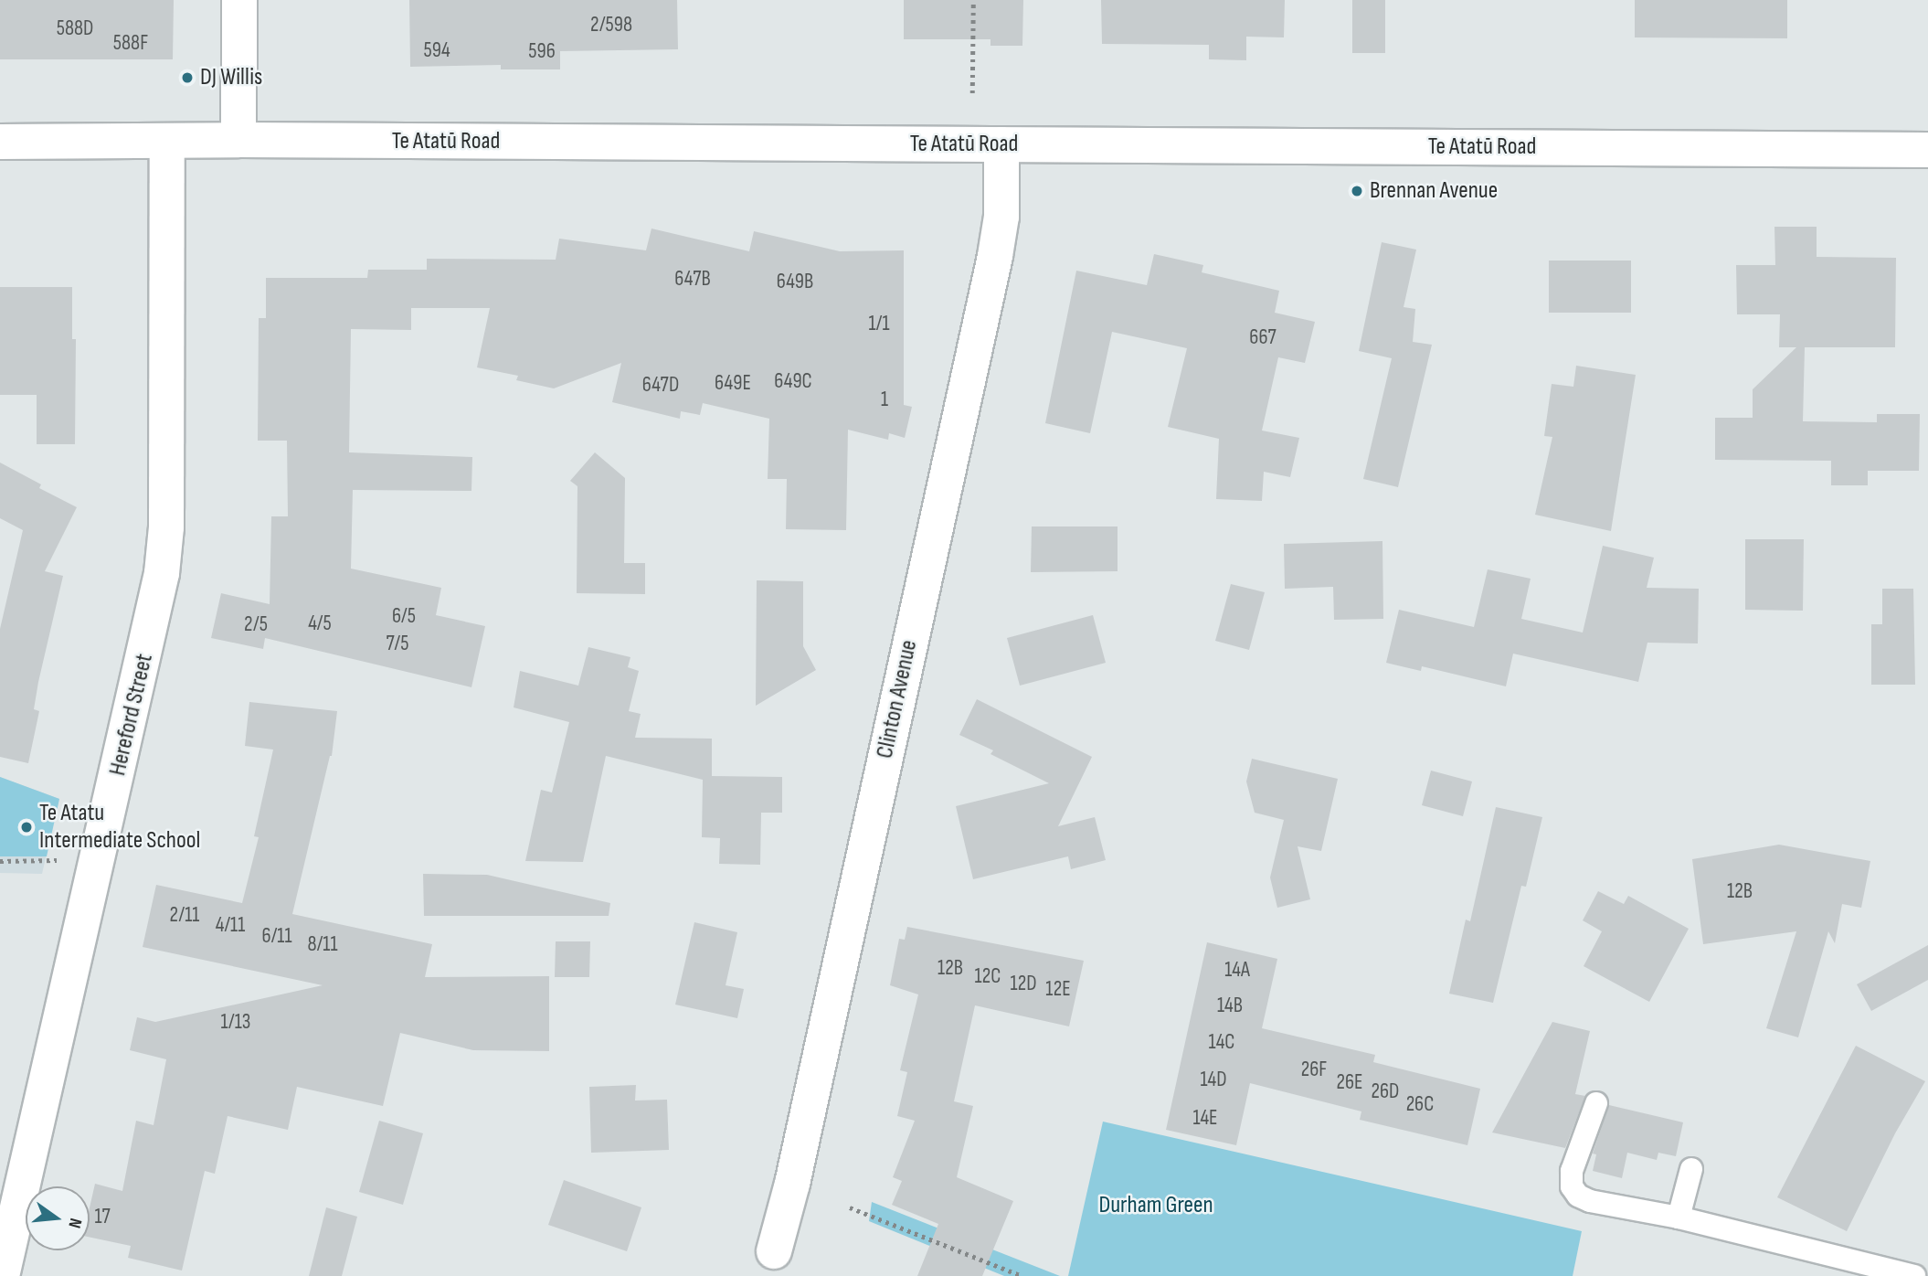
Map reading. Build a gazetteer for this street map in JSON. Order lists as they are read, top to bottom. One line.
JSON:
{"streets":{"street":["Te Atatū Road","Clinton Avenue","Hereford Street"]},"crossings":[["Te Atatū Road","Clinton Avenue"],["Te Atatū Road","Hereford Street"]],"parks":["Durham Green"],"places":["DJ Willis","Brennan Avenue","Te Atatu Intermediate School"],"house_numbers":["2/598","588D","588F","594","596","647B","649B","1/1","667","649C","649E","647D","1","6/5","4/5","2/5","7/5","12B","2/11","4/11","6/11","8/11","12B","14A","12C","12D","12E","14B","1/13","14C","26F","14D","26E","26D","26C","14E","17"],"north":"right"}
